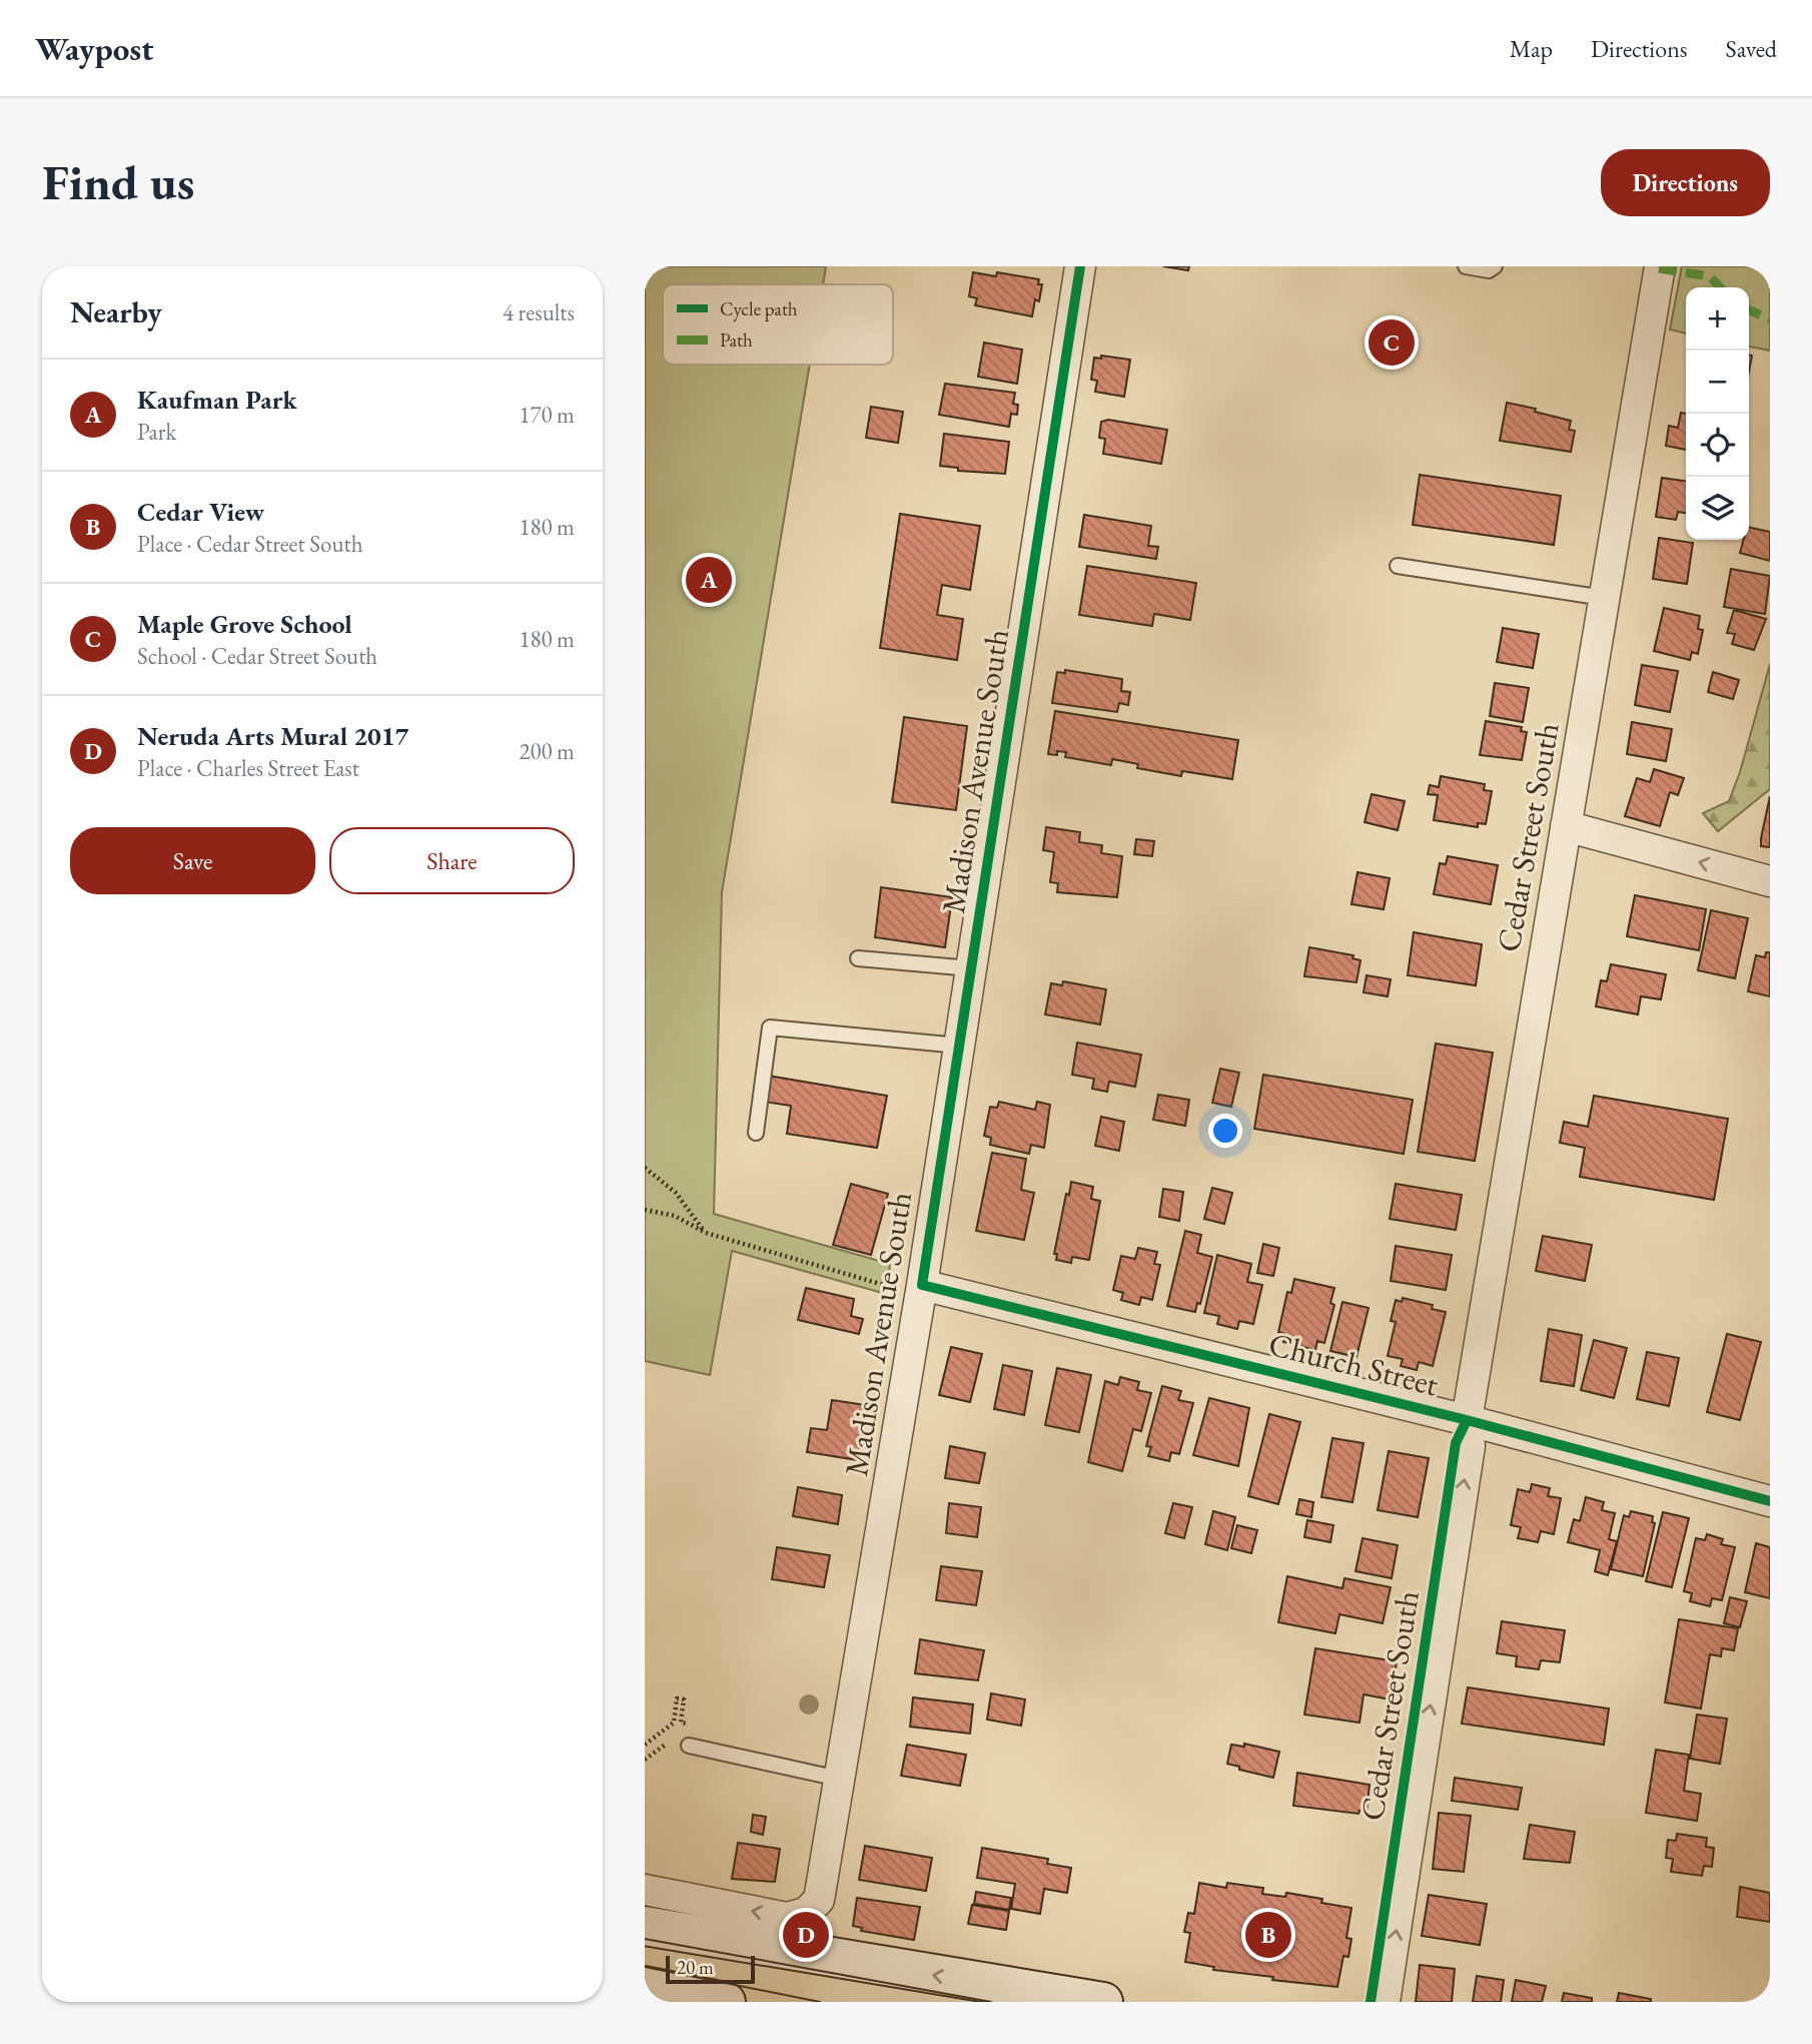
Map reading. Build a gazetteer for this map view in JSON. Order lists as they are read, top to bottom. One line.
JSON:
{"streets":{"street":["Madison Avenue South","Cedar Street South","Church Street"]},"crossings":[["Madison Avenue South","Church Street"],["Cedar Street South","Church Street"]],"legend":["Cycle path","Path"],"scale_bar":"20 m","page":{"header":"Waypost","nav":["Map","Directions","Saved"],"buttons":["Directions",["Save","Share"]],"title":"Find us","heading":["Nearby","4 results"],"map_buttons":["+","−"],"pins":["C","A","B","D"],"list":[{"mark":"A","name":"Kaufman Park","note":"Park","value":"170 m"},{"mark":"B","name":"Cedar View","note":"Place · Cedar Street South","value":"180 m"},{"mark":"C","name":"Maple Grove School","note":"School · Cedar Street South","value":"180 m"},{"mark":"D","name":"Neruda Arts Mural 2017","note":"Place · Charles Street East","value":"200 m"}],"scale":"20 m"}}
